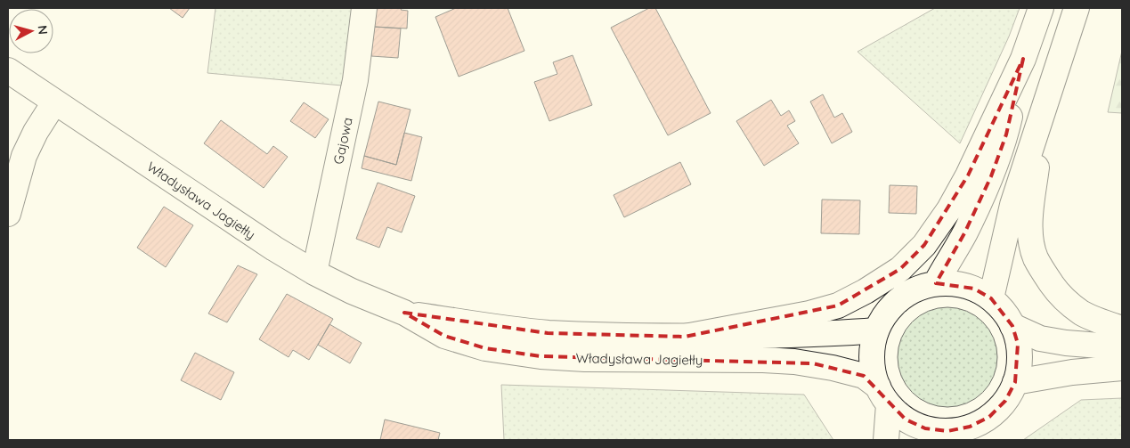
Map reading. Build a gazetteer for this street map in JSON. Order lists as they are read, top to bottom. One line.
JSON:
{"streets":{"main road":["Gajowa","Władysława Jagiełły"]},"crossings":[["Gajowa","Władysława Jagiełły"]],"north":"right"}
